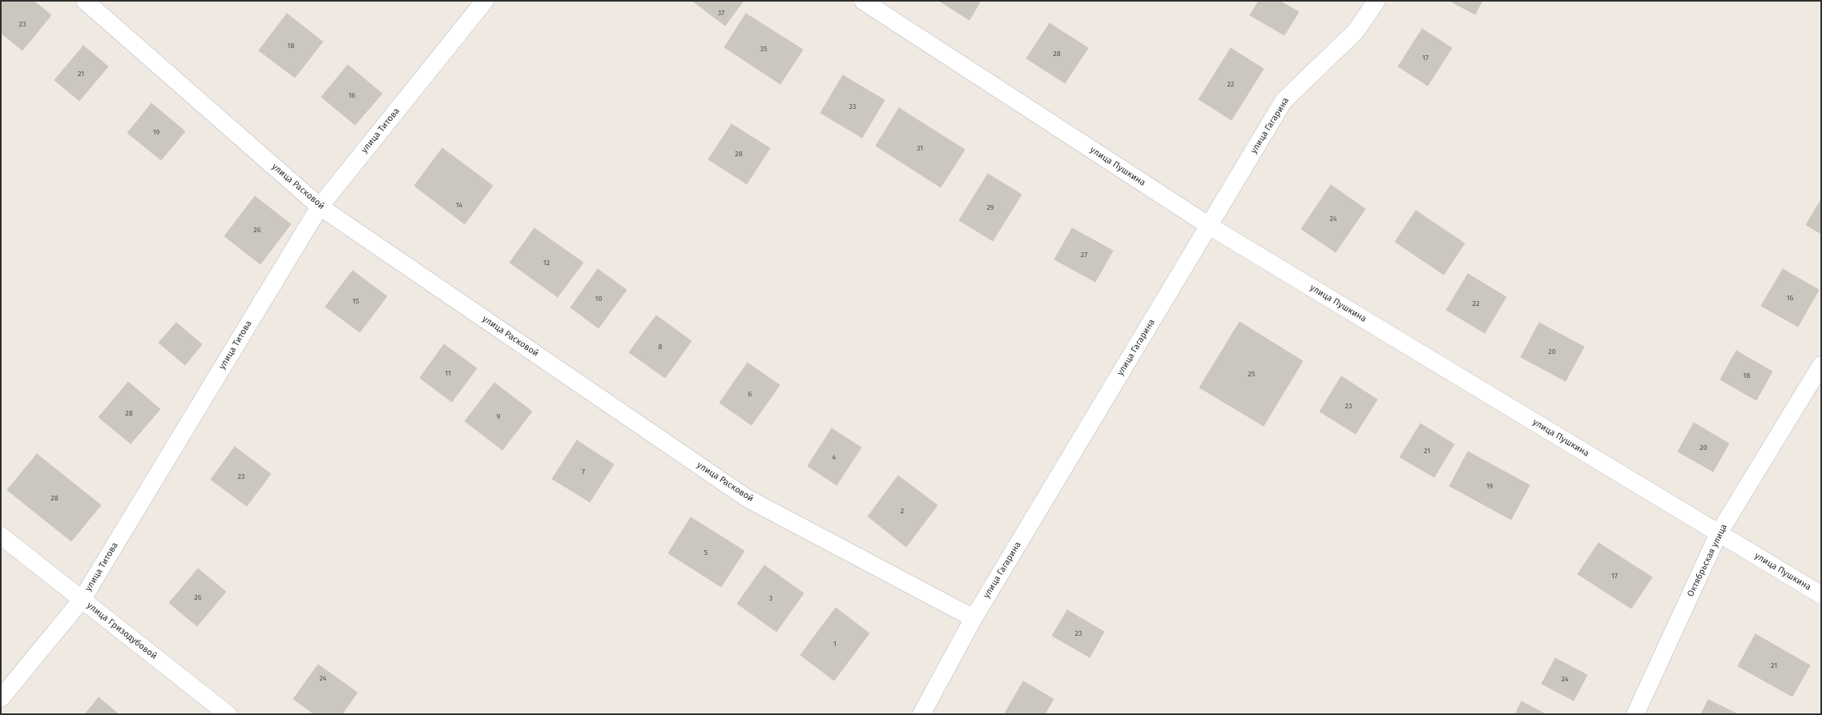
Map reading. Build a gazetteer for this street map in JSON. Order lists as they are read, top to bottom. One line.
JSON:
{"streets":{"street":["улица Гагарина","улица Титова","улица Пушкина","улица Расковой","Октябрьская улица","улица Гризодубовой"]},"crossings":[["улица Гагарина","улица Пушкина"],["улица Гагарина","улица Расковой"],["улица Титова","улица Расковой"],["улица Титова","улица Гризодубовой"],["улица Пушкина","Октябрьская улица"]],"house_numbers":["37","23","18","35","28","17","21","22","16","33","19","31","28","14","29","24","26","27","12","16","10","15","22","8","20","11","25","18","6","23","28","9","20","21","4","7","23","19","28","2","5","17","26","3","23","1","21","24","24"]}
